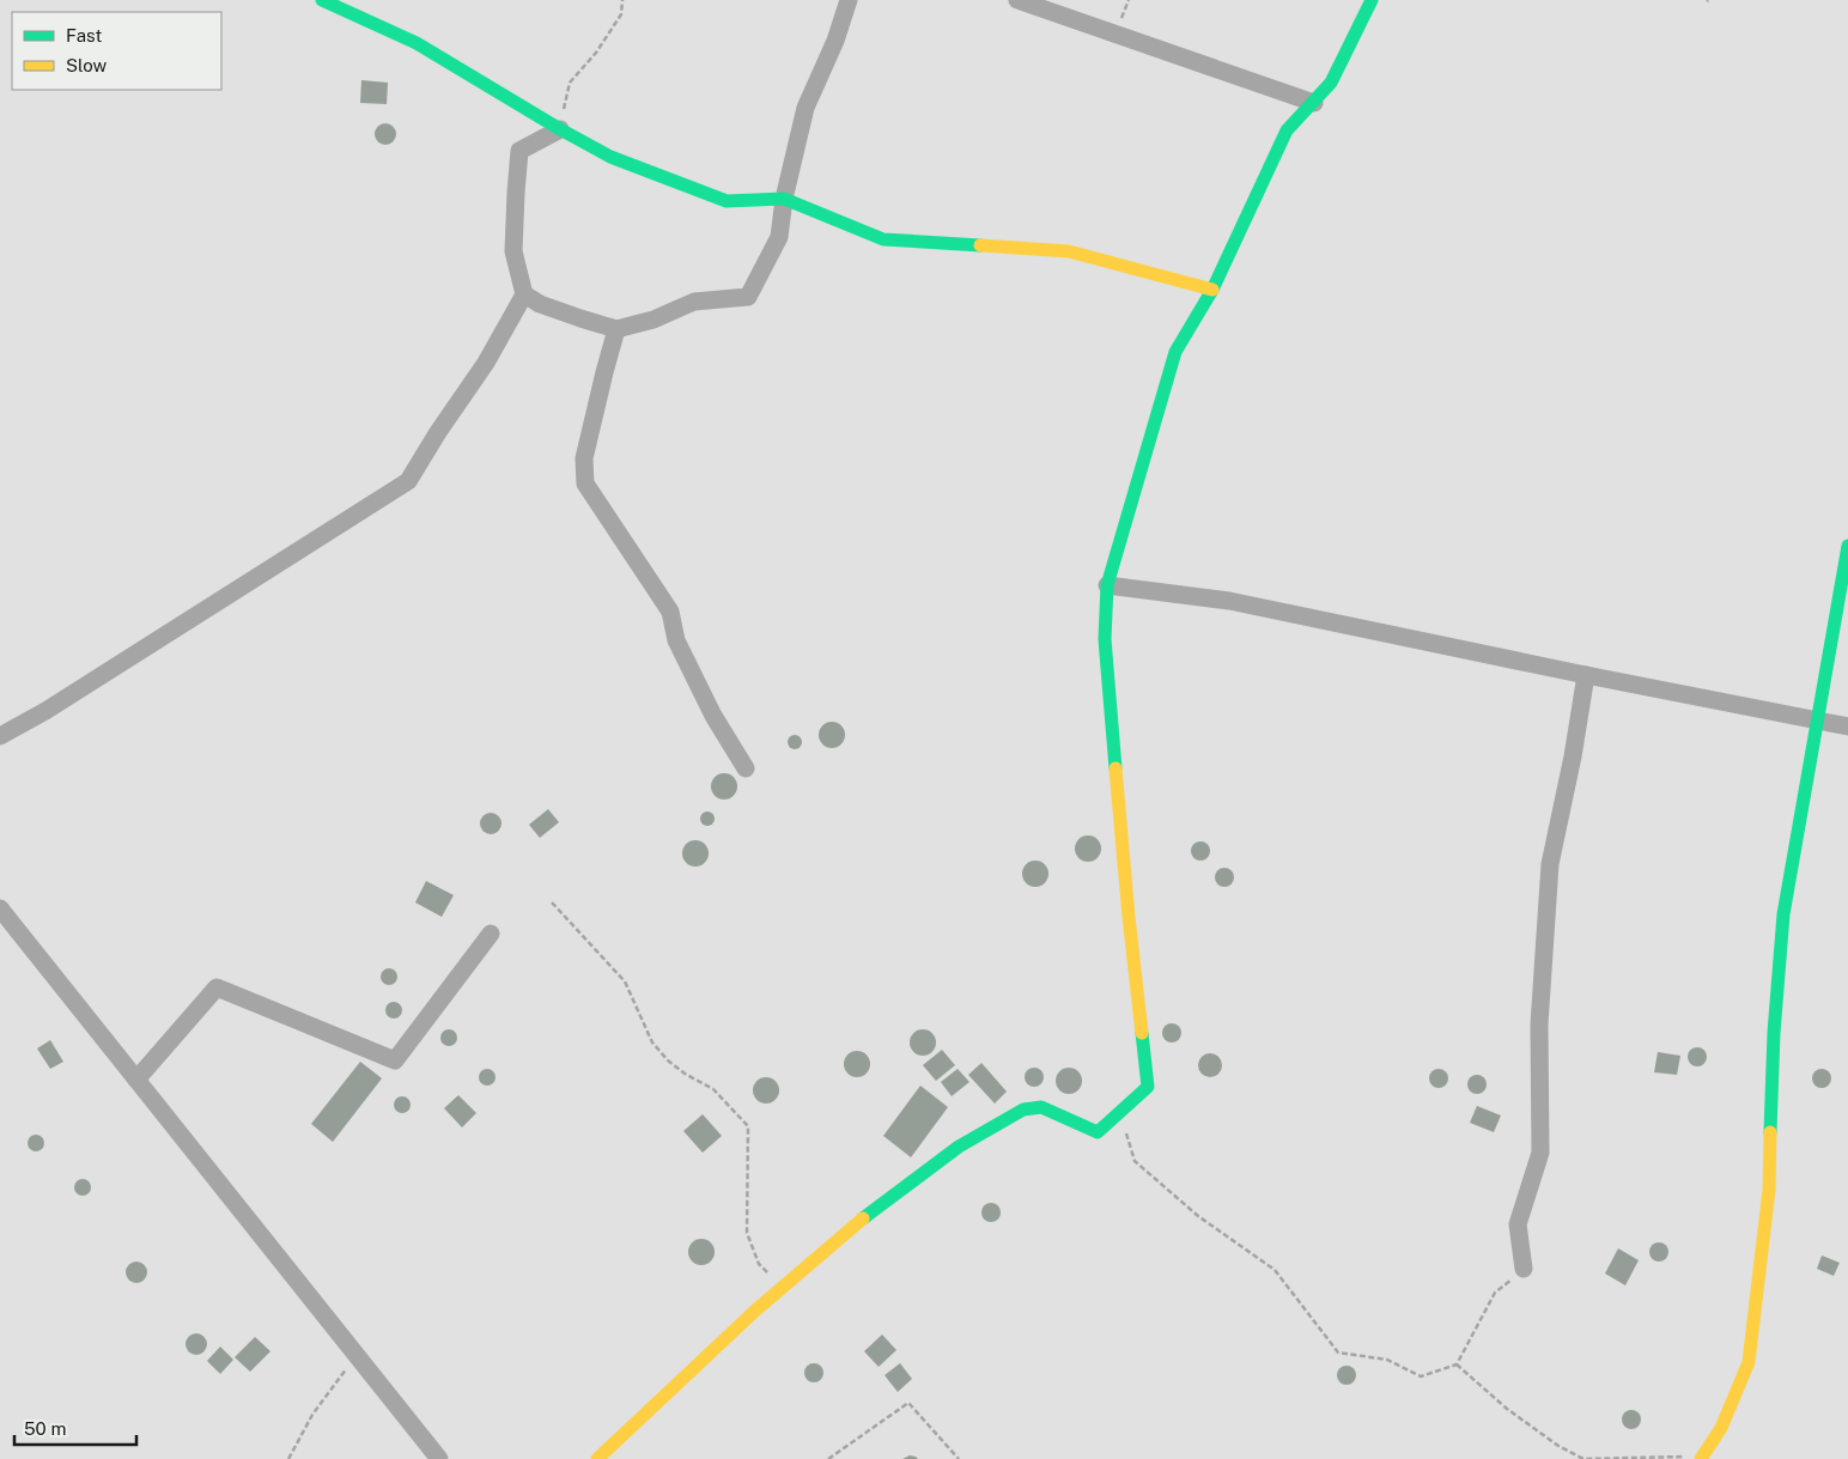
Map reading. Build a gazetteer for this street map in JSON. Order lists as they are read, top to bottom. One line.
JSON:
{"legend":["Fast","Slow"],"scale_bar":"50 m"}
